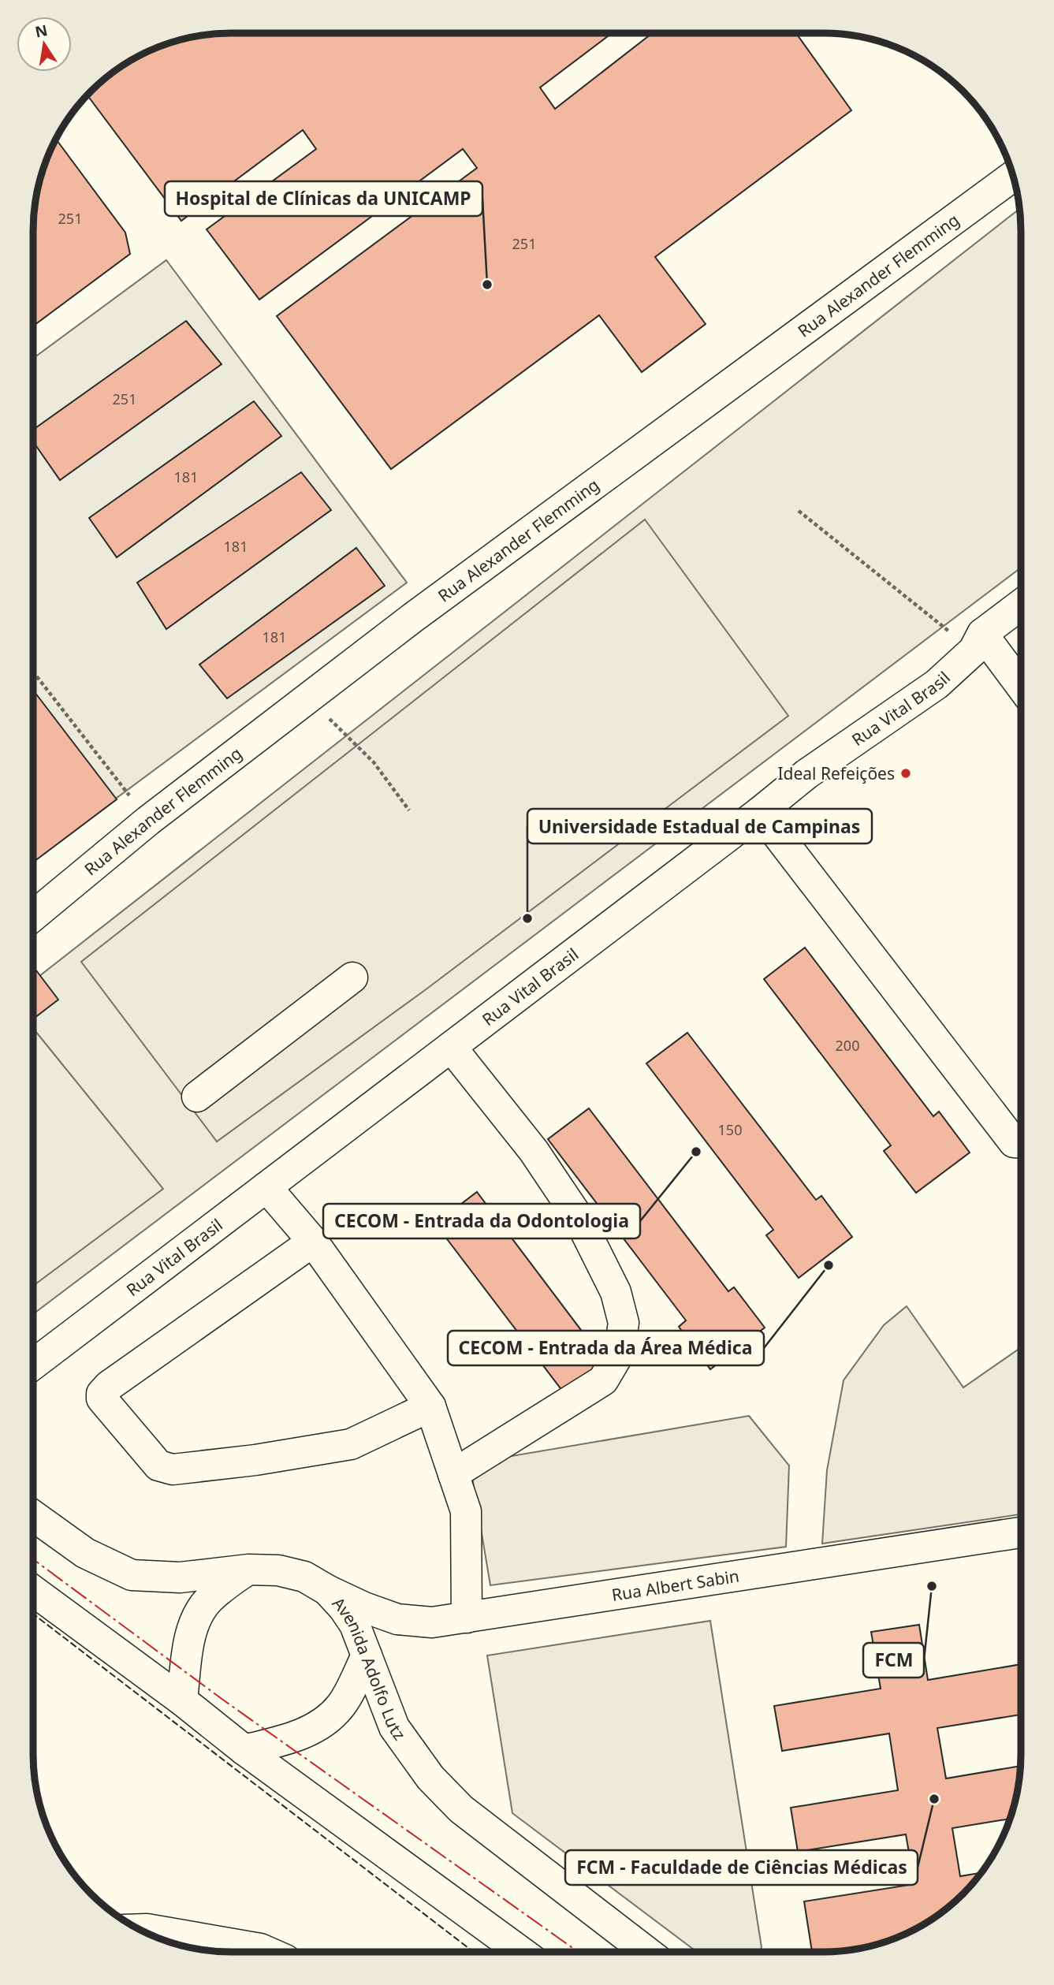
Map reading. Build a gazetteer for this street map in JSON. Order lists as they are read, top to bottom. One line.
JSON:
{"streets":{"street":["Rua Alexander Flemming","Rua Vital Brasil","Rua Albert Sabin","Avenida Adolfo Lutz"]},"crossings":[["Rua Albert Sabin","Avenida Adolfo Lutz"]],"places":["Hospital de Clínicas da UNICAMP","Ideal Refeições","Universidade Estadual de Campinas","CECOM - Entrada da Odontologia","CECOM - Entrada da Área Médica","FCM","FCM - Faculdade de Ciências Médicas"],"house_numbers":["251","251","251","181","181","181","200","150"],"north":"top"}
